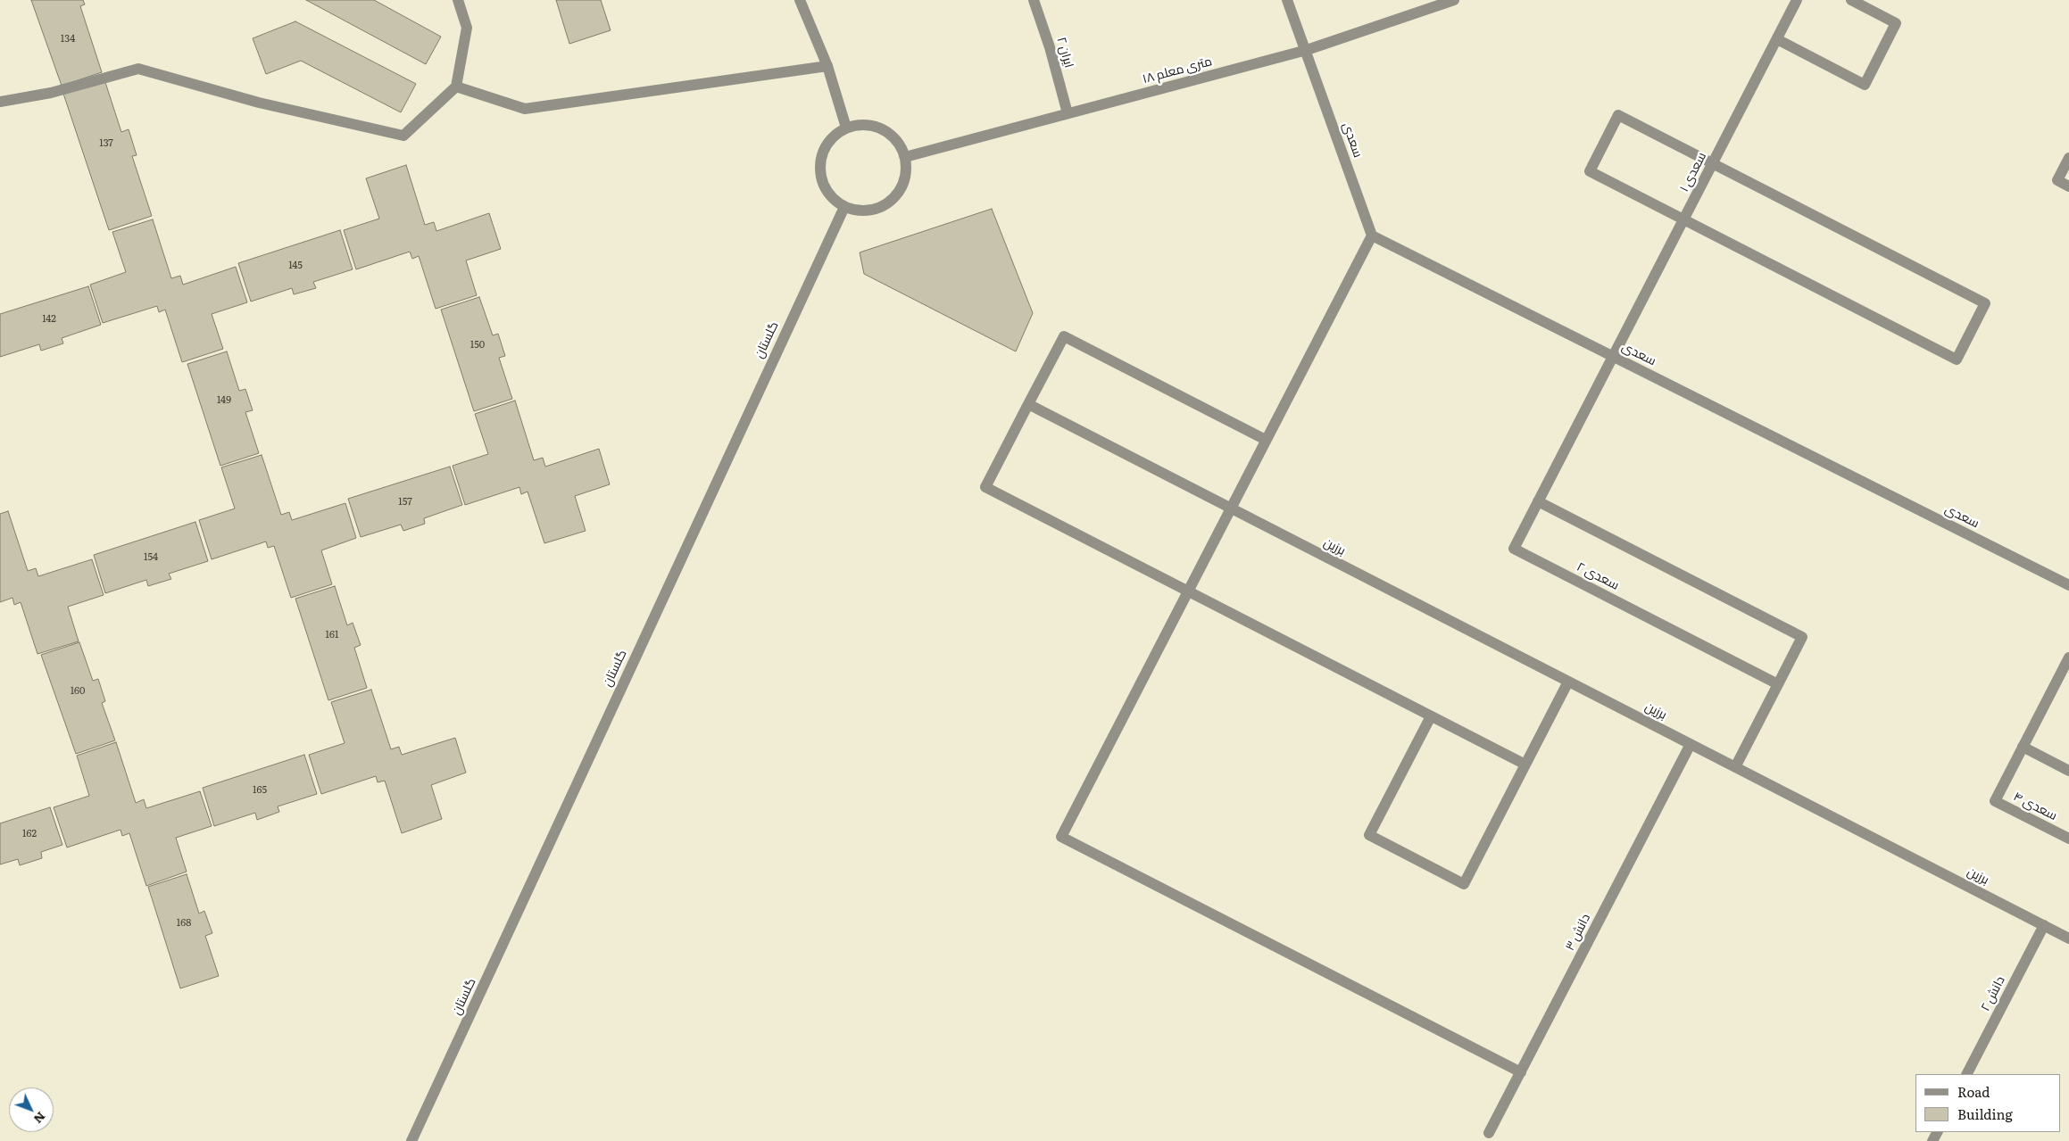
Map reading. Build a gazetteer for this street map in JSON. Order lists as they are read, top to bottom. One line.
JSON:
{"streets":{"street":["ایران ۲","۱۸ متری معلم","سعدی","سعدی ۱","گلستان","برزین","سعدی ۲","سعدی ۴","دانش ۳","دانش ۲"]},"crossings":[["ایران ۲","۱۸ متری معلم"],["۱۸ متری معلم","سعدی"],["۱۸ متری معلم","گلستان"],["سعدی","سعدی ۱"],["سعدی","سعدی ۲"],["سعدی ۱","سعدی ۲"],["برزین","دانش ۳"],["برزین","دانش ۲"]],"house_numbers":["134","137","145","142","150","149","157","154","161","160","165","162","168"],"legend":["Road","Building"],"north":"bottom right"}
